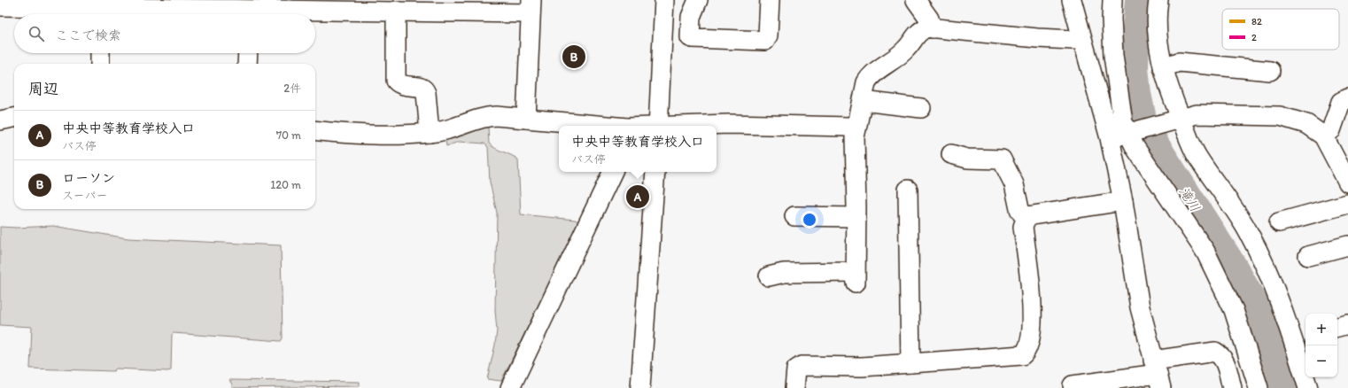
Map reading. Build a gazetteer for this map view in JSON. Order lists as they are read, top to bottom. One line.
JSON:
{"water":["滝川"],"legend":["82","2"],"page":{"search":"ここで検索","pins":["B","A"],"heading":["周辺","2件"],"list":[{"mark":"A","name":"中央中等教育学校入口","note":"バス停","value":"70 m"},{"mark":"B","name":"ローソン","note":"スーパー","value":"120 m"}],"popup":["中央中等教育学校入口","バス停"],"map_buttons":["+","−"]}}
